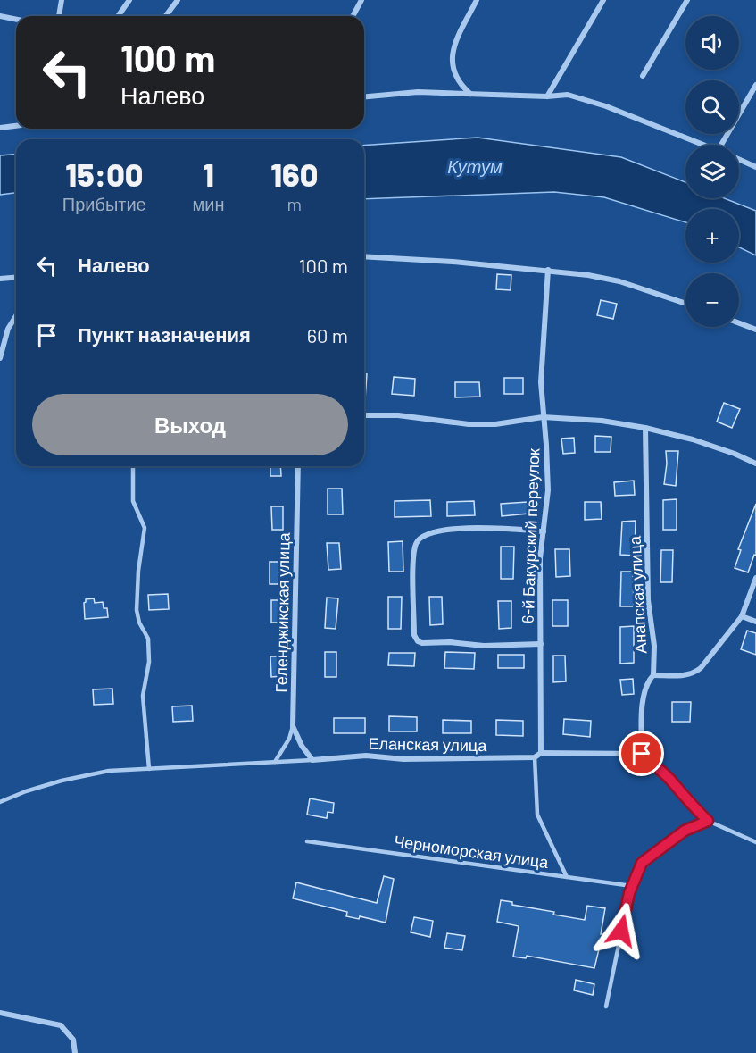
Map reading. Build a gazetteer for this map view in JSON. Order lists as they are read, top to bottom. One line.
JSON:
{"streets":{"street":["6-й Бакурский переулок","Анапская улица","Геленджикская улица","Еланская улица"],"lane":["Черноморская улица"]},"crossings":[["Геленджикская улица","Еланская улица"]],"water":["Кутум"],"page":{"map_buttons":["+","−"],"turn":["100 m","Налево"],"eta":["15:00","Прибытие","1","мин","160","m"],"list":[{"name":"Налево","value":"100 m"},{"name":"Пункт назначения","value":"60 m"}],"buttons":"Выход"}}
